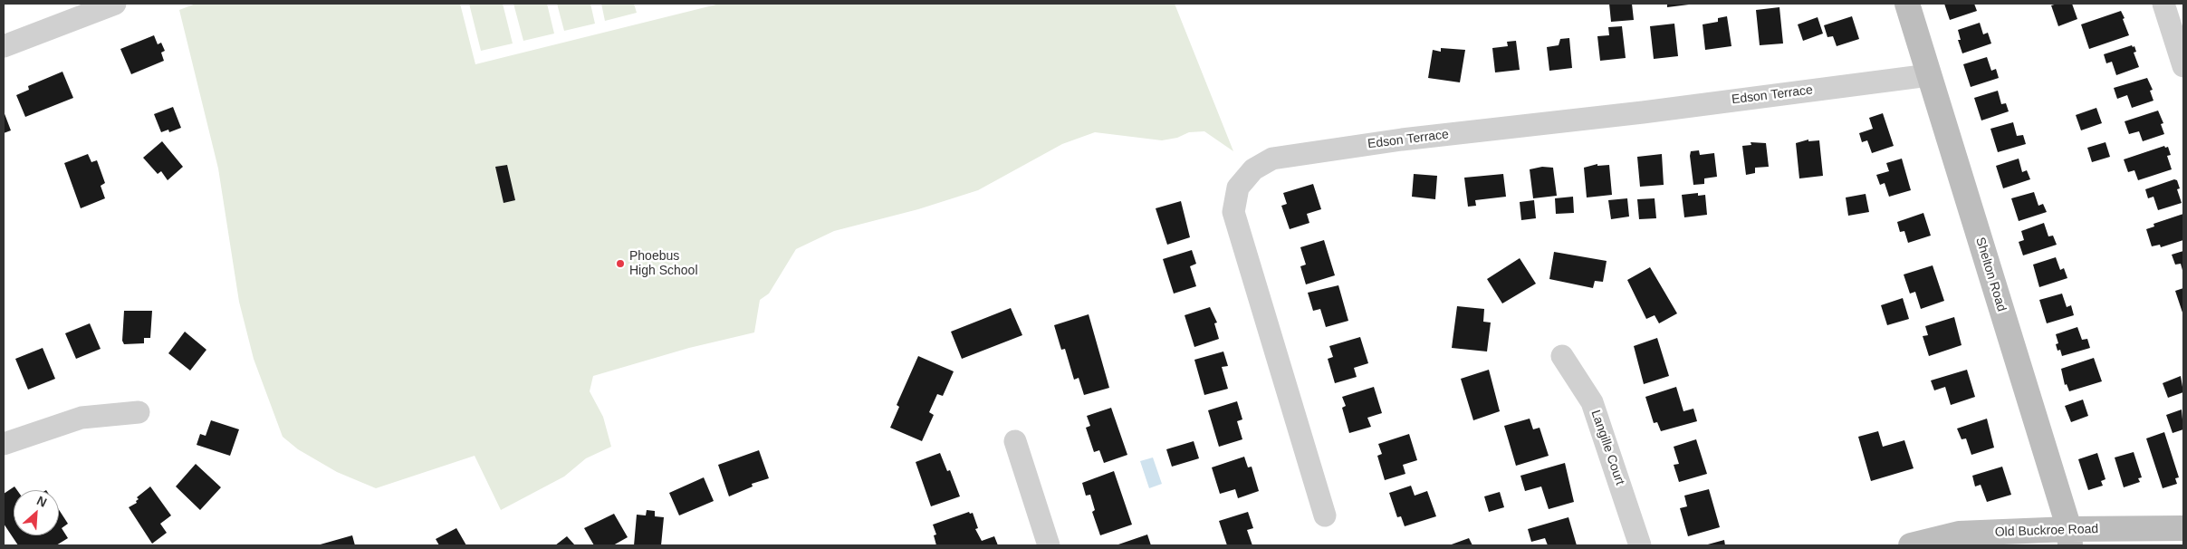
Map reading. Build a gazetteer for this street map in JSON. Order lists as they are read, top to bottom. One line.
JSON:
{"streets":{"street":["Edson Terrace","Shelton Road","Langille Court","Old Buckroe Road"]},"crossings":[["Edson Terrace","Shelton Road"],["Shelton Road","Old Buckroe Road"]],"places":["Phoebus High School"],"north":"top right"}
